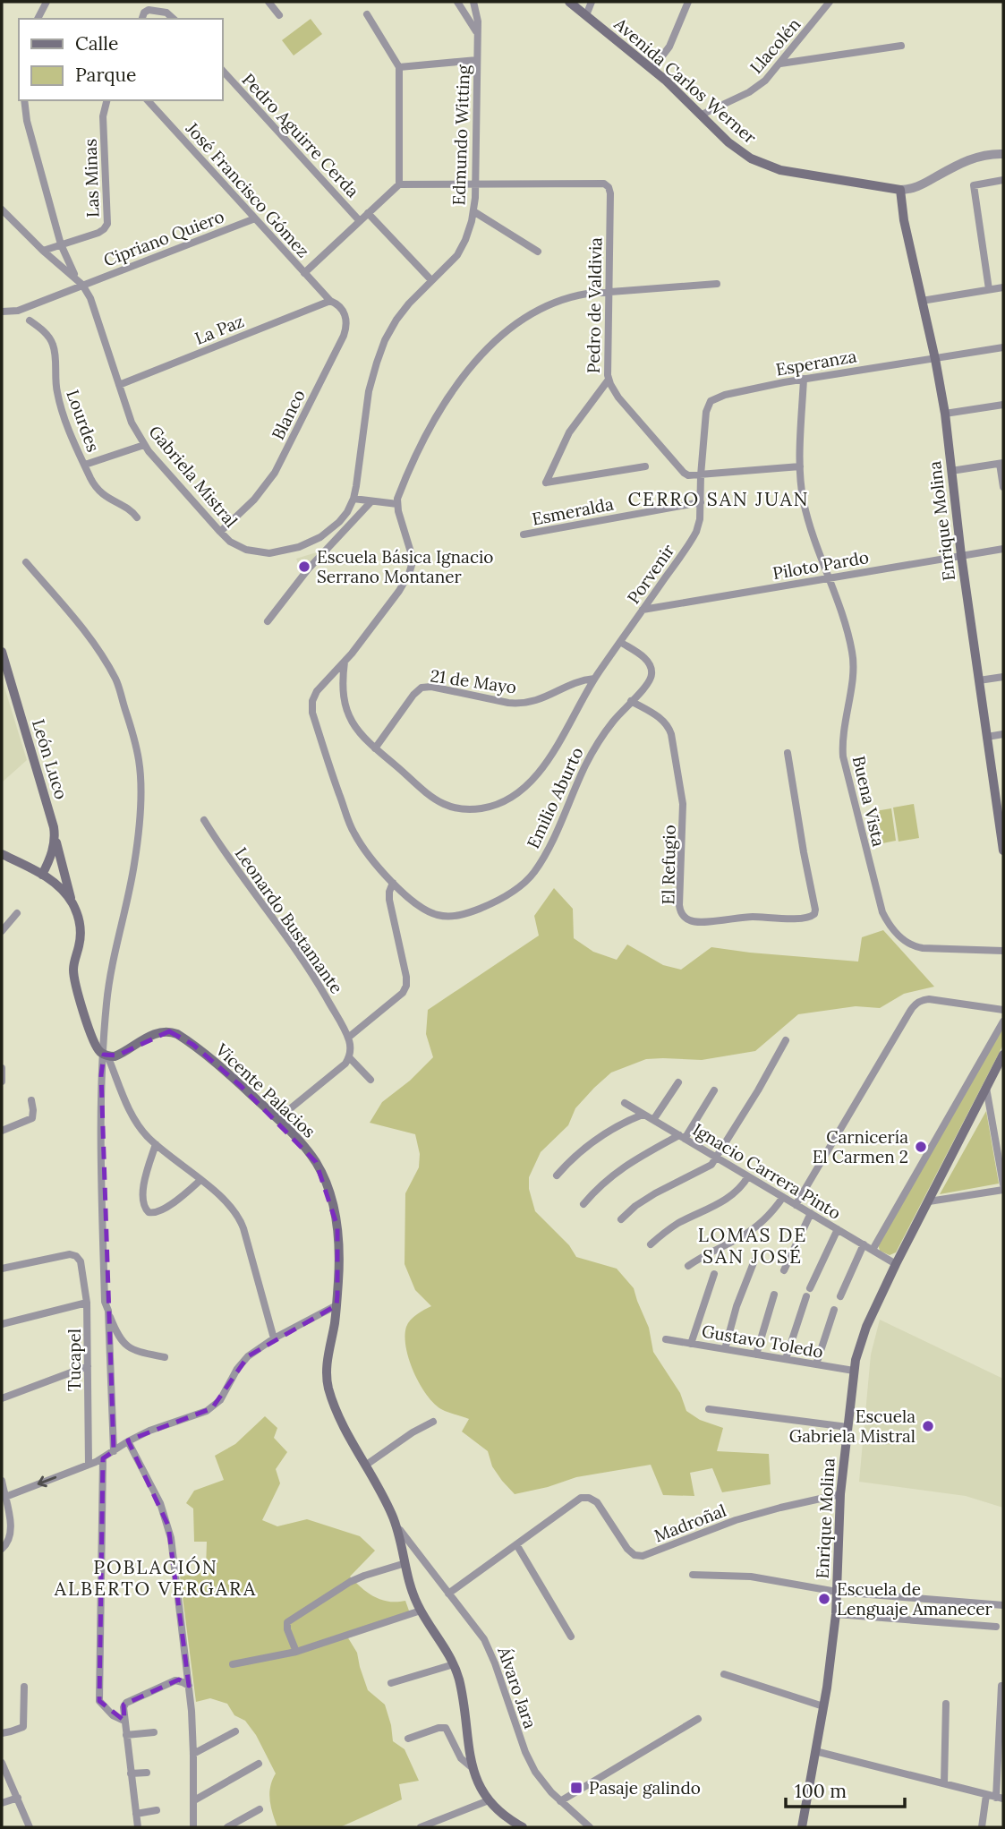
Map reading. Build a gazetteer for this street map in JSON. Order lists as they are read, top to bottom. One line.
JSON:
{"streets":{"main road":["Avenida Carlos Werner","Enrique Molina","León Luco","Vicente Palacios"],"street":["Llacolén","Pedro Aguirre Cerda","Edmundo Witting","Las Minas","José Francisco Gómez","Cipriano Quiero","Pedro de Valdivia","La Paz","Esperanza","Blanco","Lourdes","Gabriela Mistral","Esmeralda","Piloto Pardo","Porvenir","21 de Mayo","Emilio Aburto","Buena Vista","El Refugio","Leonardo Bustamante","Ignacio Carrera Pinto","Gustavo Toledo","Tucapel","Madroñal","Álvaro Jara"]},"crossings":[["Llacolén","Avenida Carlos Werner"],["Avenida Carlos Werner","Enrique Molina"],["Pedro Aguirre Cerda","Edmundo Witting"],["Edmundo Witting","Pedro de Valdivia"],["Edmundo Witting","Gabriela Mistral"],["Las Minas","Gabriela Mistral"],["José Francisco Gómez","Cipriano Quiero"],["José Francisco Gómez","La Paz"],["José Francisco Gómez","Blanco"],["Cipriano Quiero","Gabriela Mistral"],["La Paz","Blanco"],["La Paz","Gabriela Mistral"],["Esperanza","Enrique Molina"],["Esperanza","Porvenir"],["Esperanza","Buena Vista"],["Blanco","Gabriela Mistral"],["Esmeralda","Porvenir"],["Enrique Molina","Piloto Pardo"],["Enrique Molina","Ignacio Carrera Pinto"],["Enrique Molina","Gustavo Toledo"],["Enrique Molina","Madroñal"],["Piloto Pardo","Porvenir"],["Piloto Pardo","Buena Vista"],["Porvenir","21 de Mayo"],["Porvenir","Emilio Aburto"],["Emilio Aburto","El Refugio"],["Vicente Palacios","Tucapel"],["Vicente Palacios","Álvaro Jara"],["Madroñal","Álvaro Jara"]],"districts":["CERRO SAN JUAN","LOMAS DE SAN JOSÉ","POBLACIÓN ALBERTO VERGARA"],"places":{"other":["Escuela Básica Ignacio Serrano Montaner","Carnicería El Carmen 2","Escuela Gabriela Mistral","Escuela de Lenguaje Amanecer"],"transit":["Pasaje galindo"]},"legend":["Calle","Parque"],"scale_bar":"100 m"}
